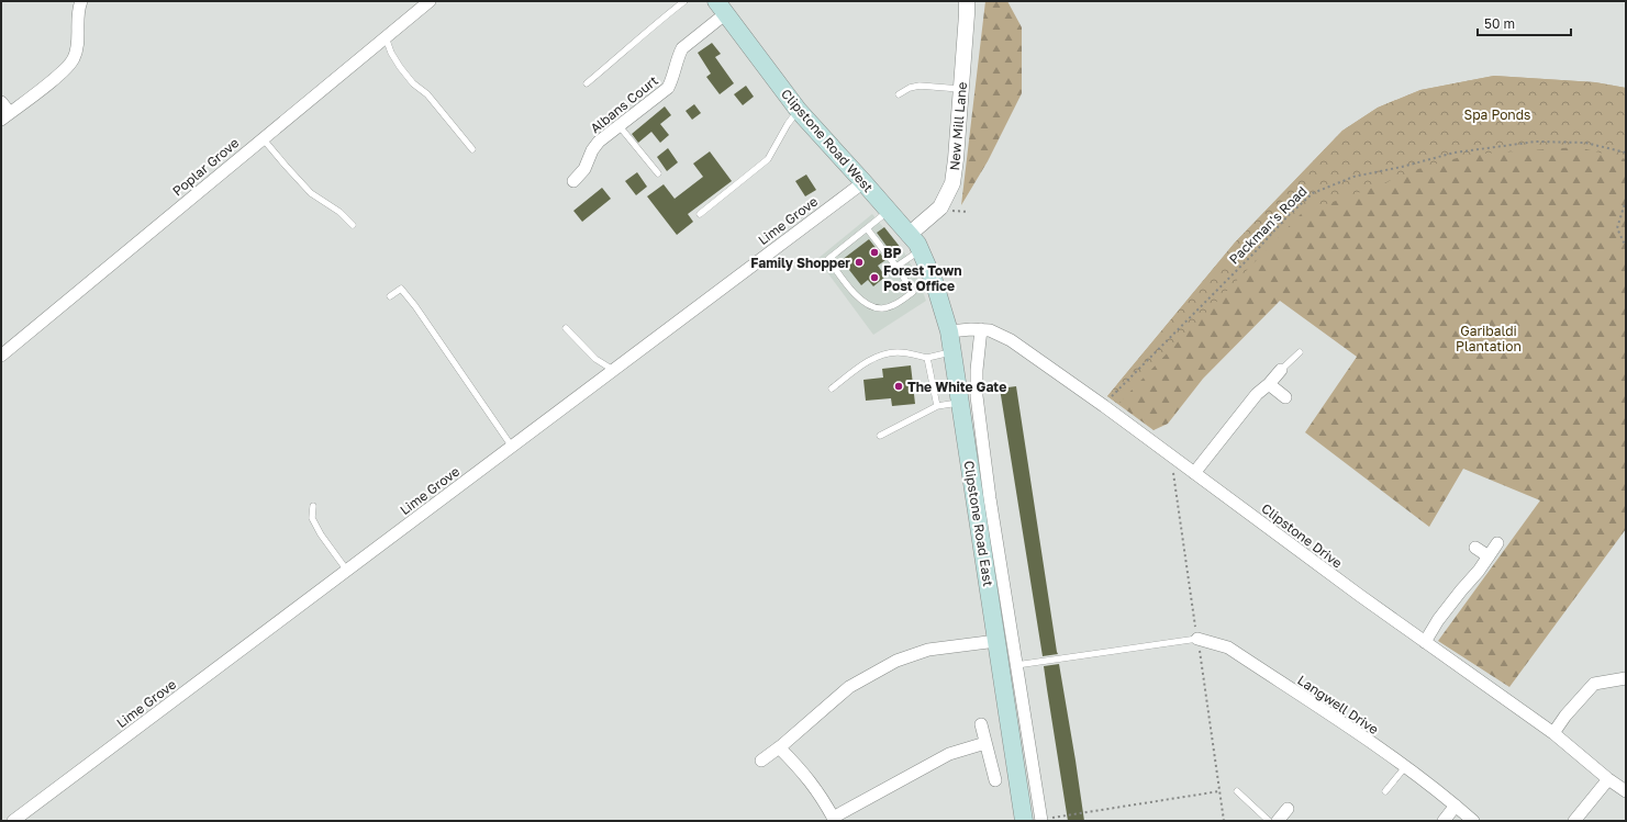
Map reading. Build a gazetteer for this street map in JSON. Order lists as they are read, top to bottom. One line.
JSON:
{"streets":{"main road":["Clipstone Road West","Clipstone Road East"],"street":["Albans Court","New Mill Lane","Poplar Grove","Lime Grove","Clipstone Drive","Langwell Drive"],"path":["Packman's Road"]},"crossings":[["Albans Court","Clipstone Road West"],["New Mill Lane","Clipstone Road West"],["New Mill Lane","Clipstone Road East"],["Clipstone Road West","Lime Grove"],["Clipstone Road West","Clipstone Road East"],["Packman's Road","Clipstone Drive"],["Clipstone Road East","Clipstone Drive"]],"parks":["Spa Ponds","Garibaldi Plantation"],"places":["BP","Family Shopper","Forest Town Post Office","The White Gate"],"scale_bar":"50 m"}
